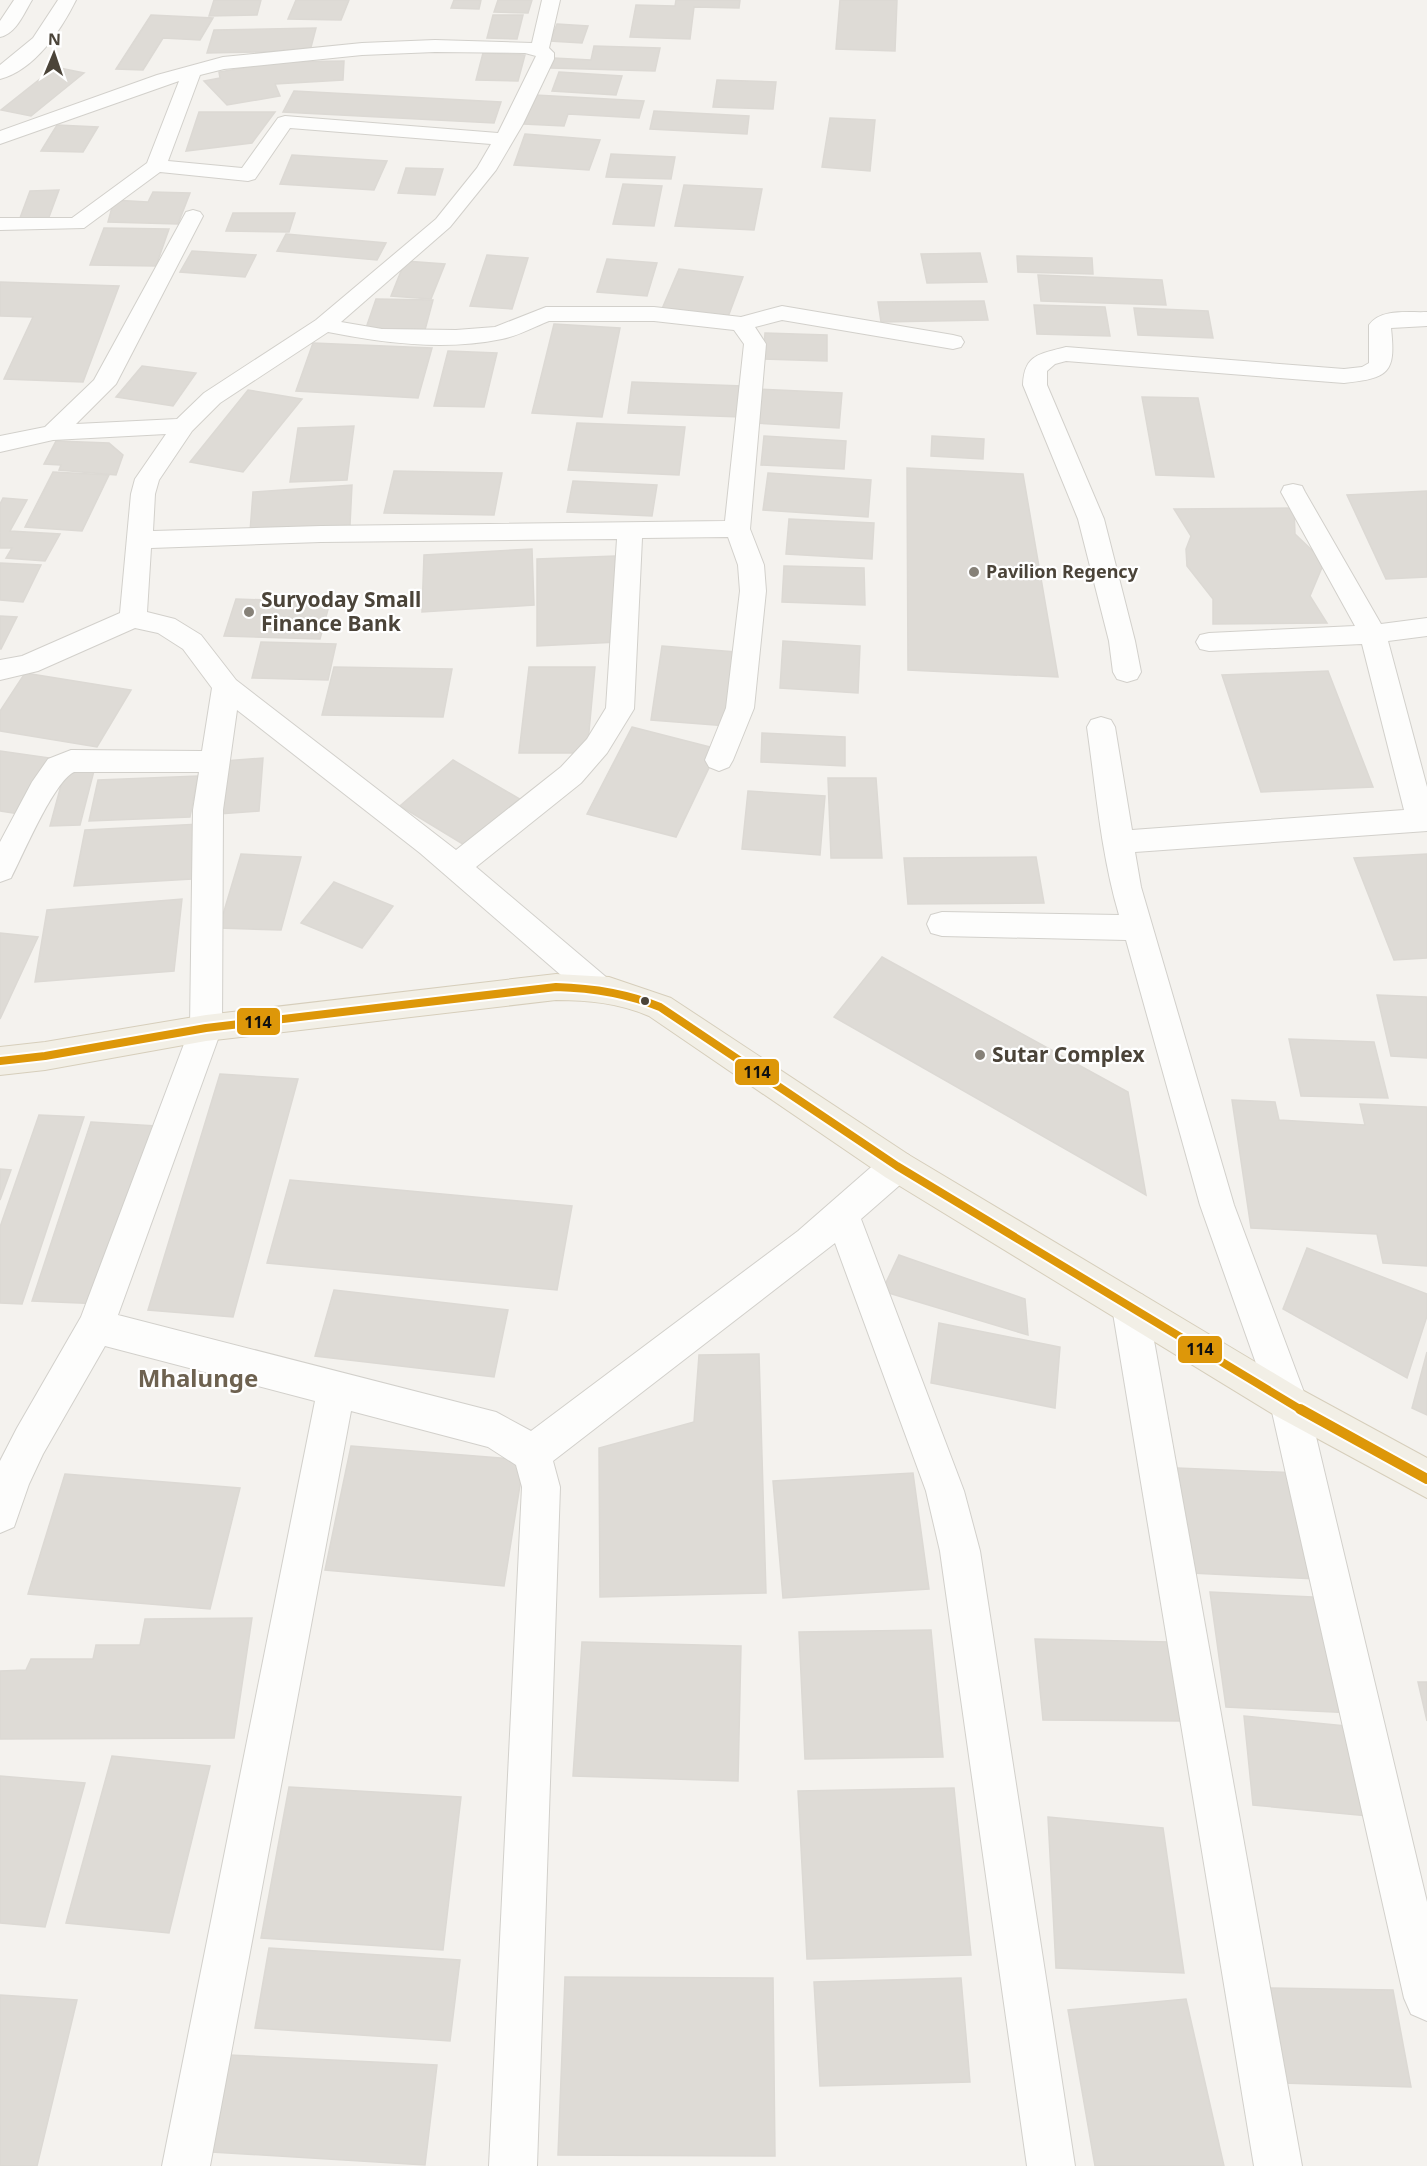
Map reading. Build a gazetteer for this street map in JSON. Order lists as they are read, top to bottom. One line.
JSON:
{"districts":["Mhalunge"],"places":["Pavilion Regency","Suryoday Small Finance Bank","Sutar Complex"],"lines":["transit line 114"],"north":"top"}
